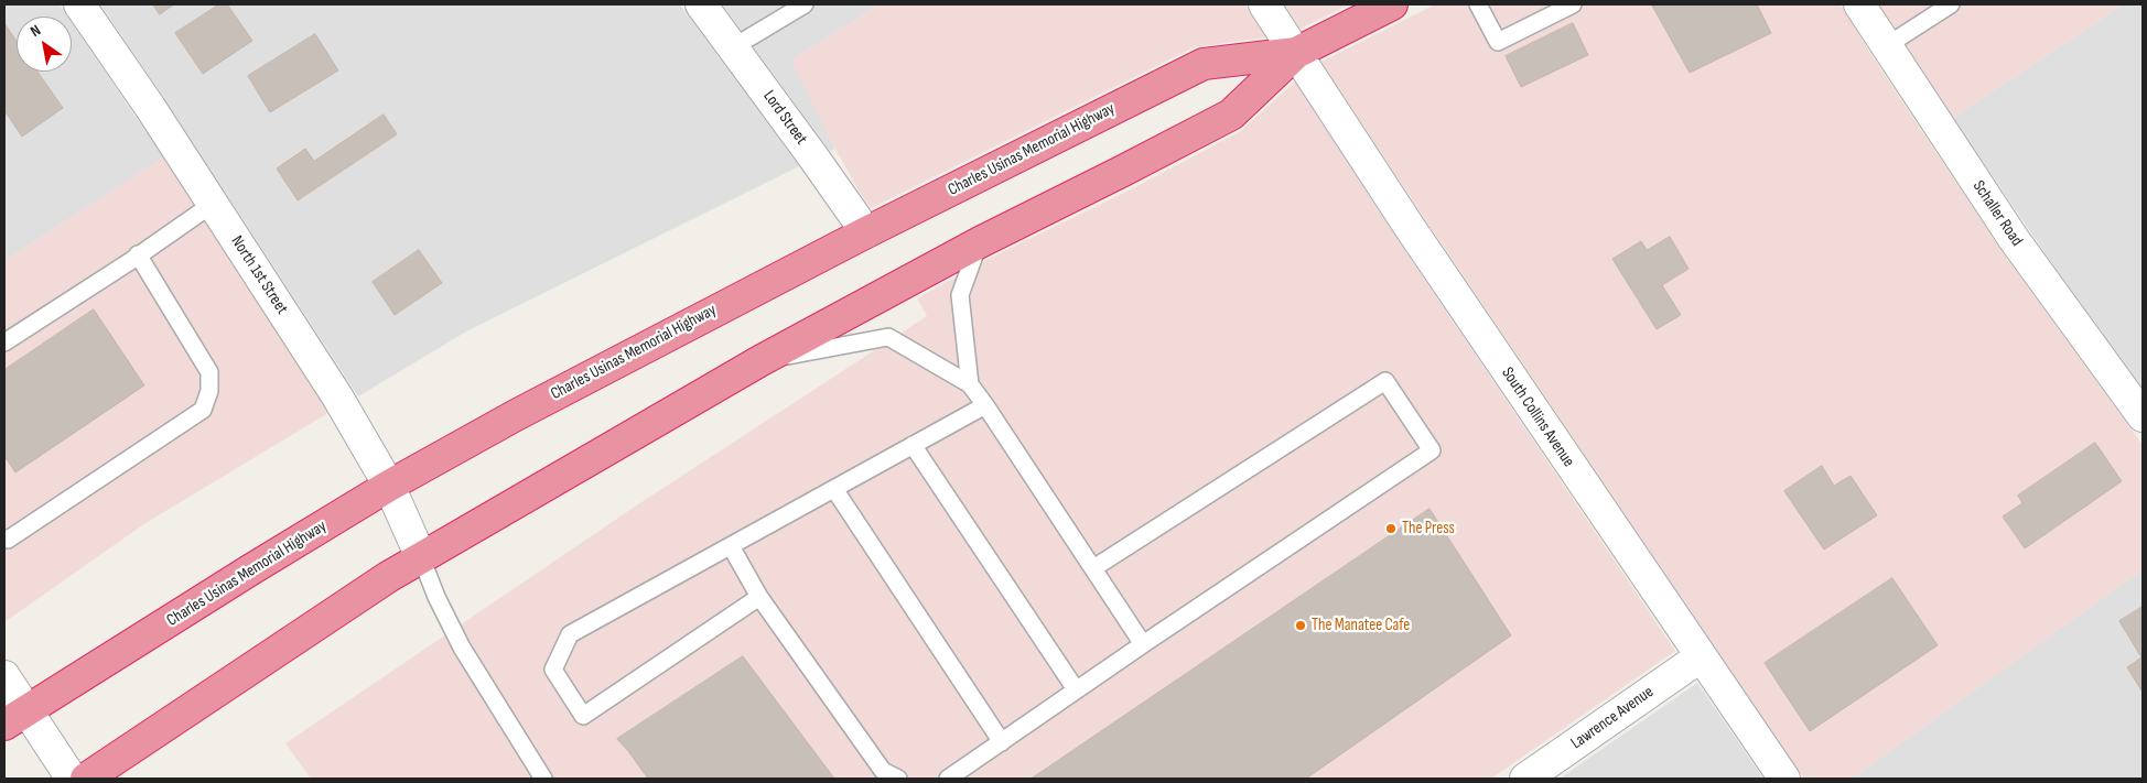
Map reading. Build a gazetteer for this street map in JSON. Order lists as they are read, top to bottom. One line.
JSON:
{"streets":{"highway":["Charles Usinas Memorial Highway"],"street":["Lord Street","Schaller Road","North 1st Street","South Collins Avenue","Lawrence Avenue"]},"crossings":[["Lord Street","Charles Usinas Memorial Highway"],["Charles Usinas Memorial Highway","North 1st Street"],["Charles Usinas Memorial Highway","South Collins Avenue"],["South Collins Avenue","Lawrence Avenue"]],"places":["The Press","The Manatee Cafe"],"north":"top left"}
